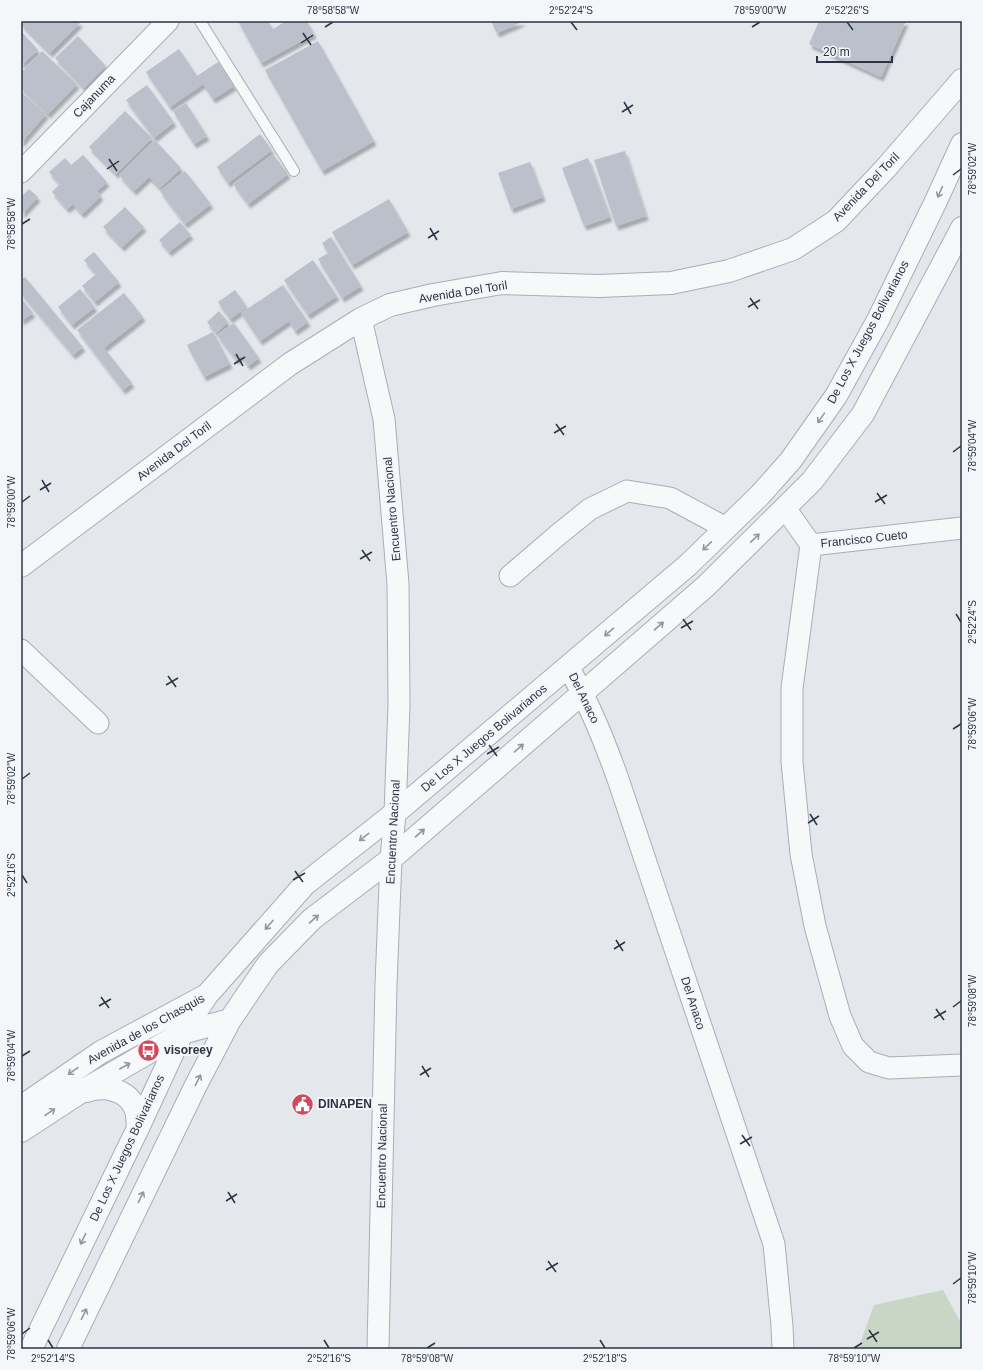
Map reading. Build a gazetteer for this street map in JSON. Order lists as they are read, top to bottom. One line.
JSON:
{"streets":{"street":["Cajanuma","Avenida Del Toril","De Los X Juegos Bolivarianos","Encuentro Nacional","Francisco Cueto","Del Anaco","Avenida de los Chasquis"]},"crossings":[["Avenida Del Toril","Encuentro Nacional"],["De Los X Juegos Bolivarianos","Encuentro Nacional"],["De Los X Juegos Bolivarianos","Del Anaco"],["De Los X Juegos Bolivarianos","Avenida de los Chasquis"]],"places":{"bus stop":["visoreey"],"public building":["DINAPEN"]},"scale_bar":"20 m","coordinates":["78°58'58\"W","2°52'24\"S","78°59'00\"W","2°52'26\"S","78°59'02\"W","78°59'04\"W","78°59'06\"W","2°52'16\"S","78°59'08\"W","78°59'10\"W","2°52'14\"S","2°52'18\"S"]}
